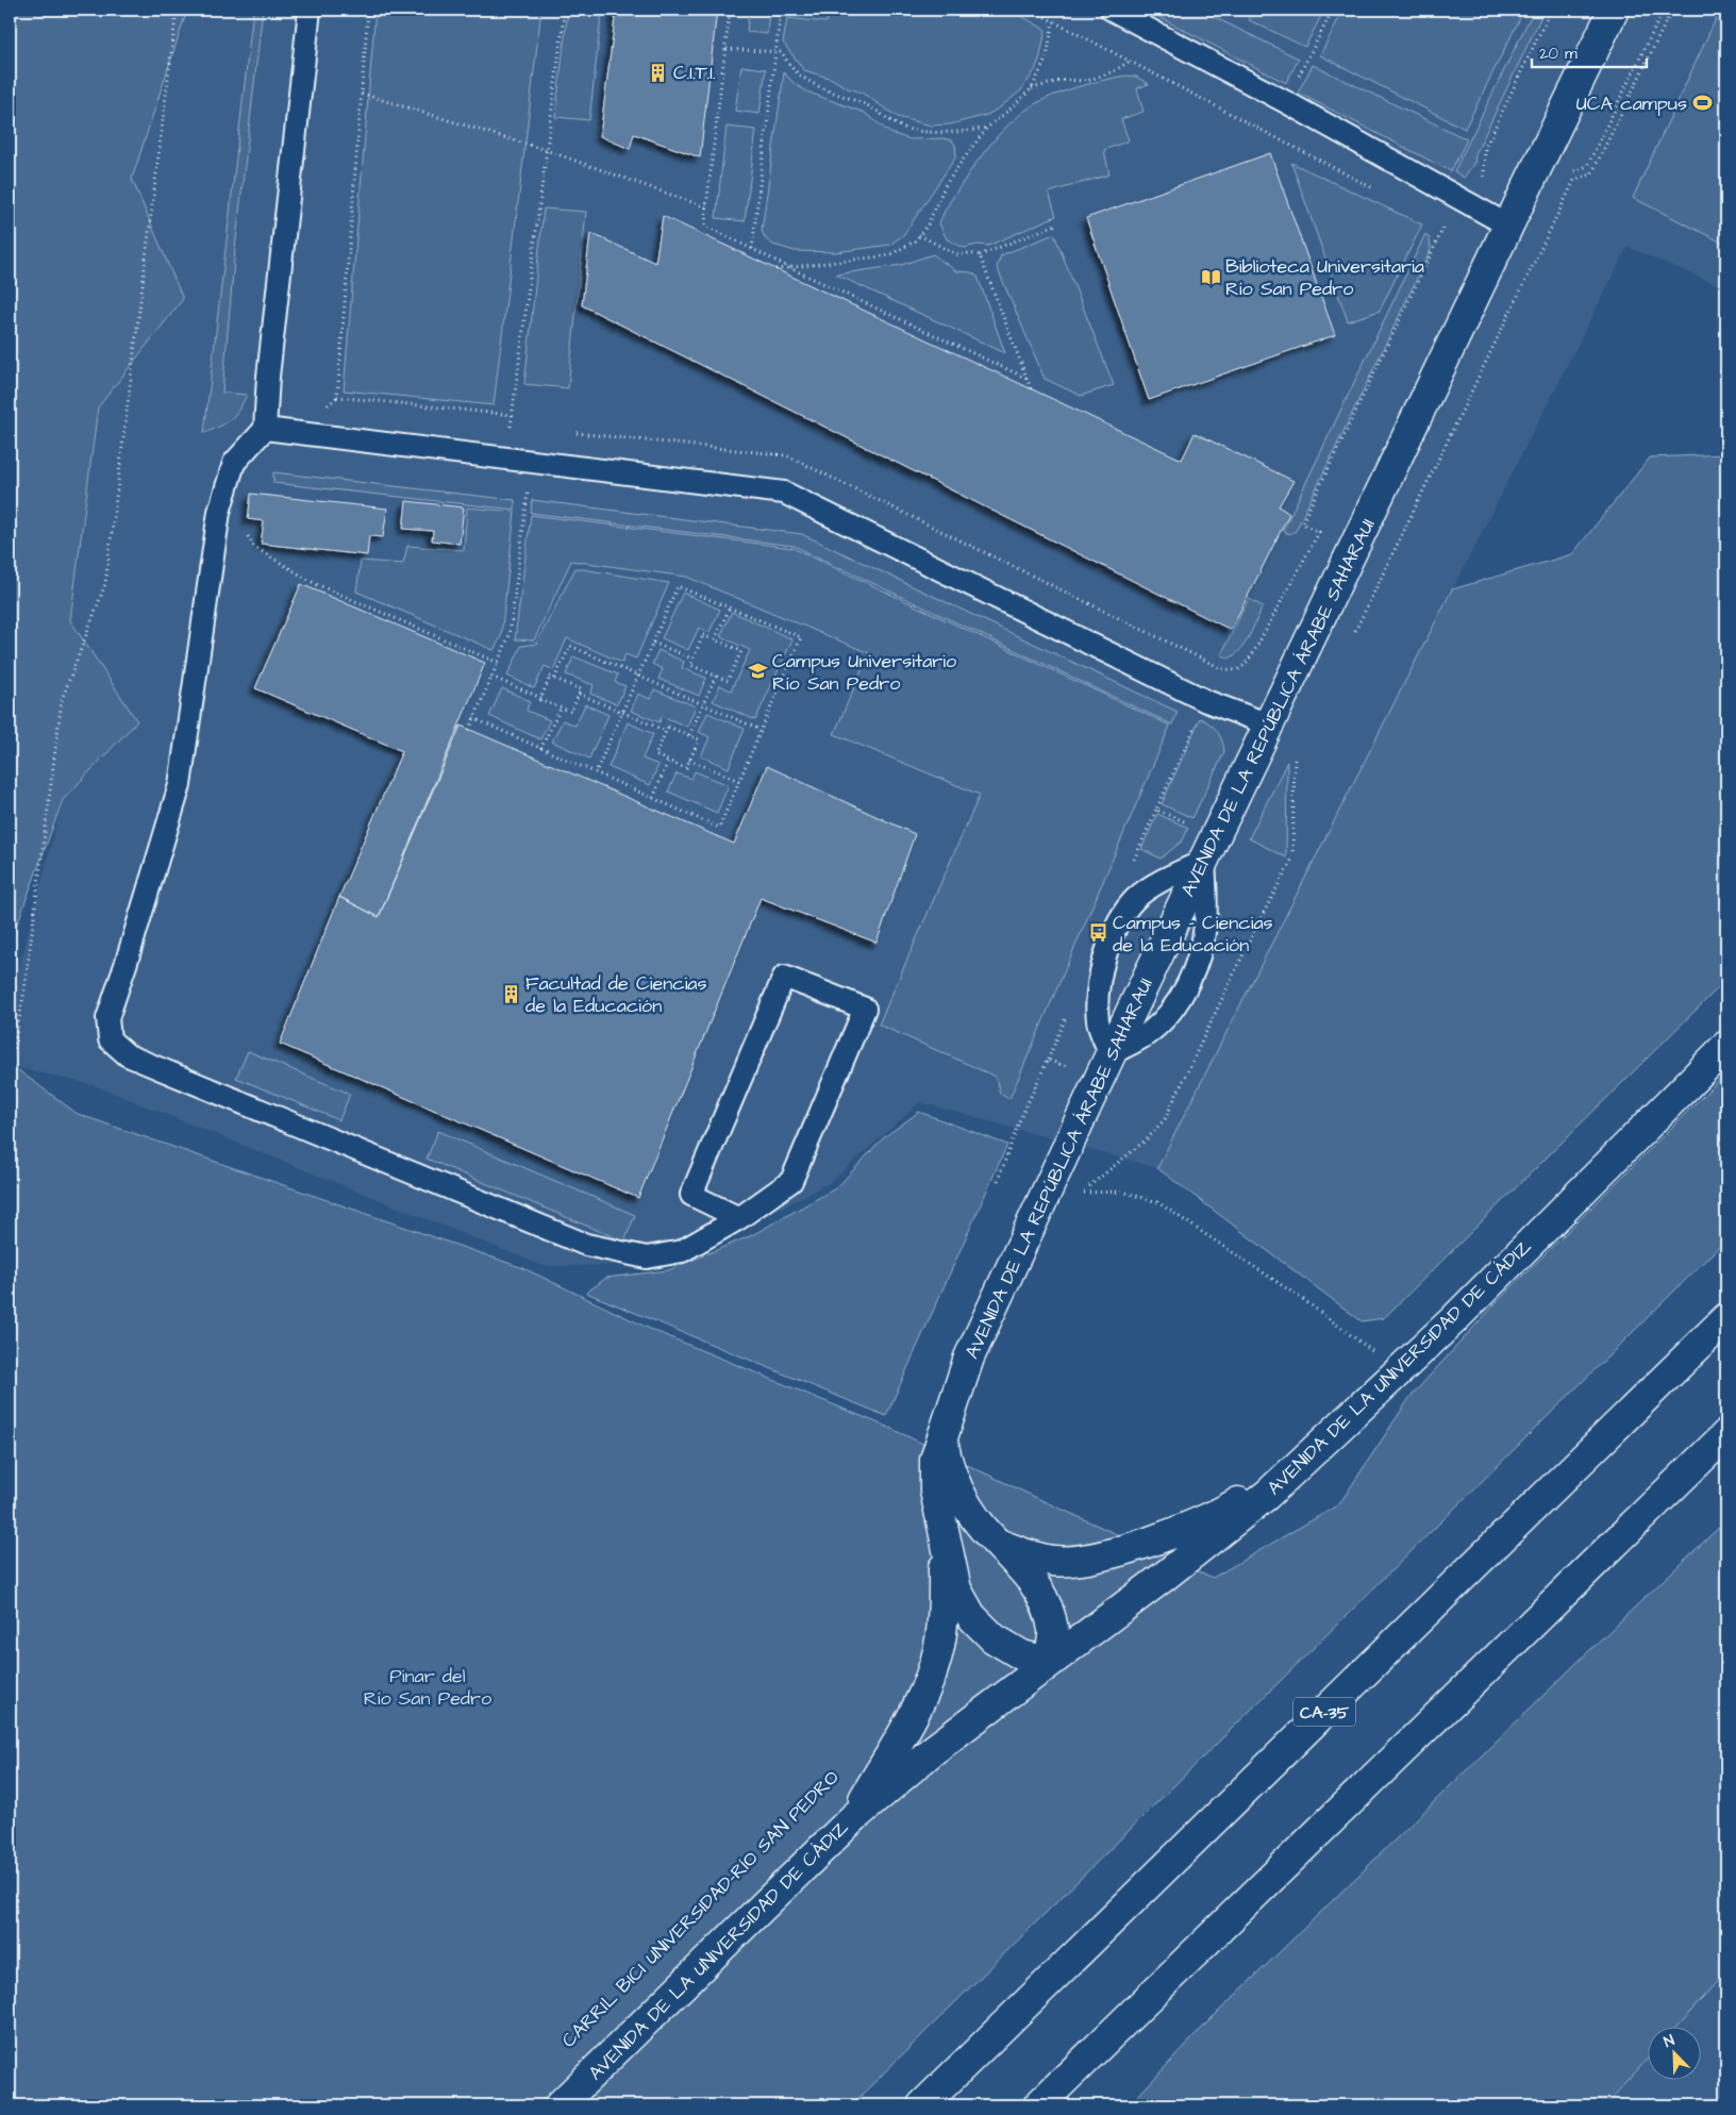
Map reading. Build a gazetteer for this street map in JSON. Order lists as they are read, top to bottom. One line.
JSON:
{"streets":{"main road":["AVENIDA DE LA REPÚBLICA ÁRABE SAHARAUI","AVENIDA DE LA UNIVERSIDAD DE CÁDIZ","CA-35"]},"parks":["Pinar del Río San Pedro"],"places":{"building":["C.I.T.I.","Facultad de Ciencias de la Educación"],"sports":["UCA campus"],"library":["Biblioteca Universitaria Río San Pedro"],"school or university":["Campus Universitario Río San Pedro"],"bus stop":["Campus - Ciencias de la Educación"]},"scale_bar":"20 m","north":"top left"}
